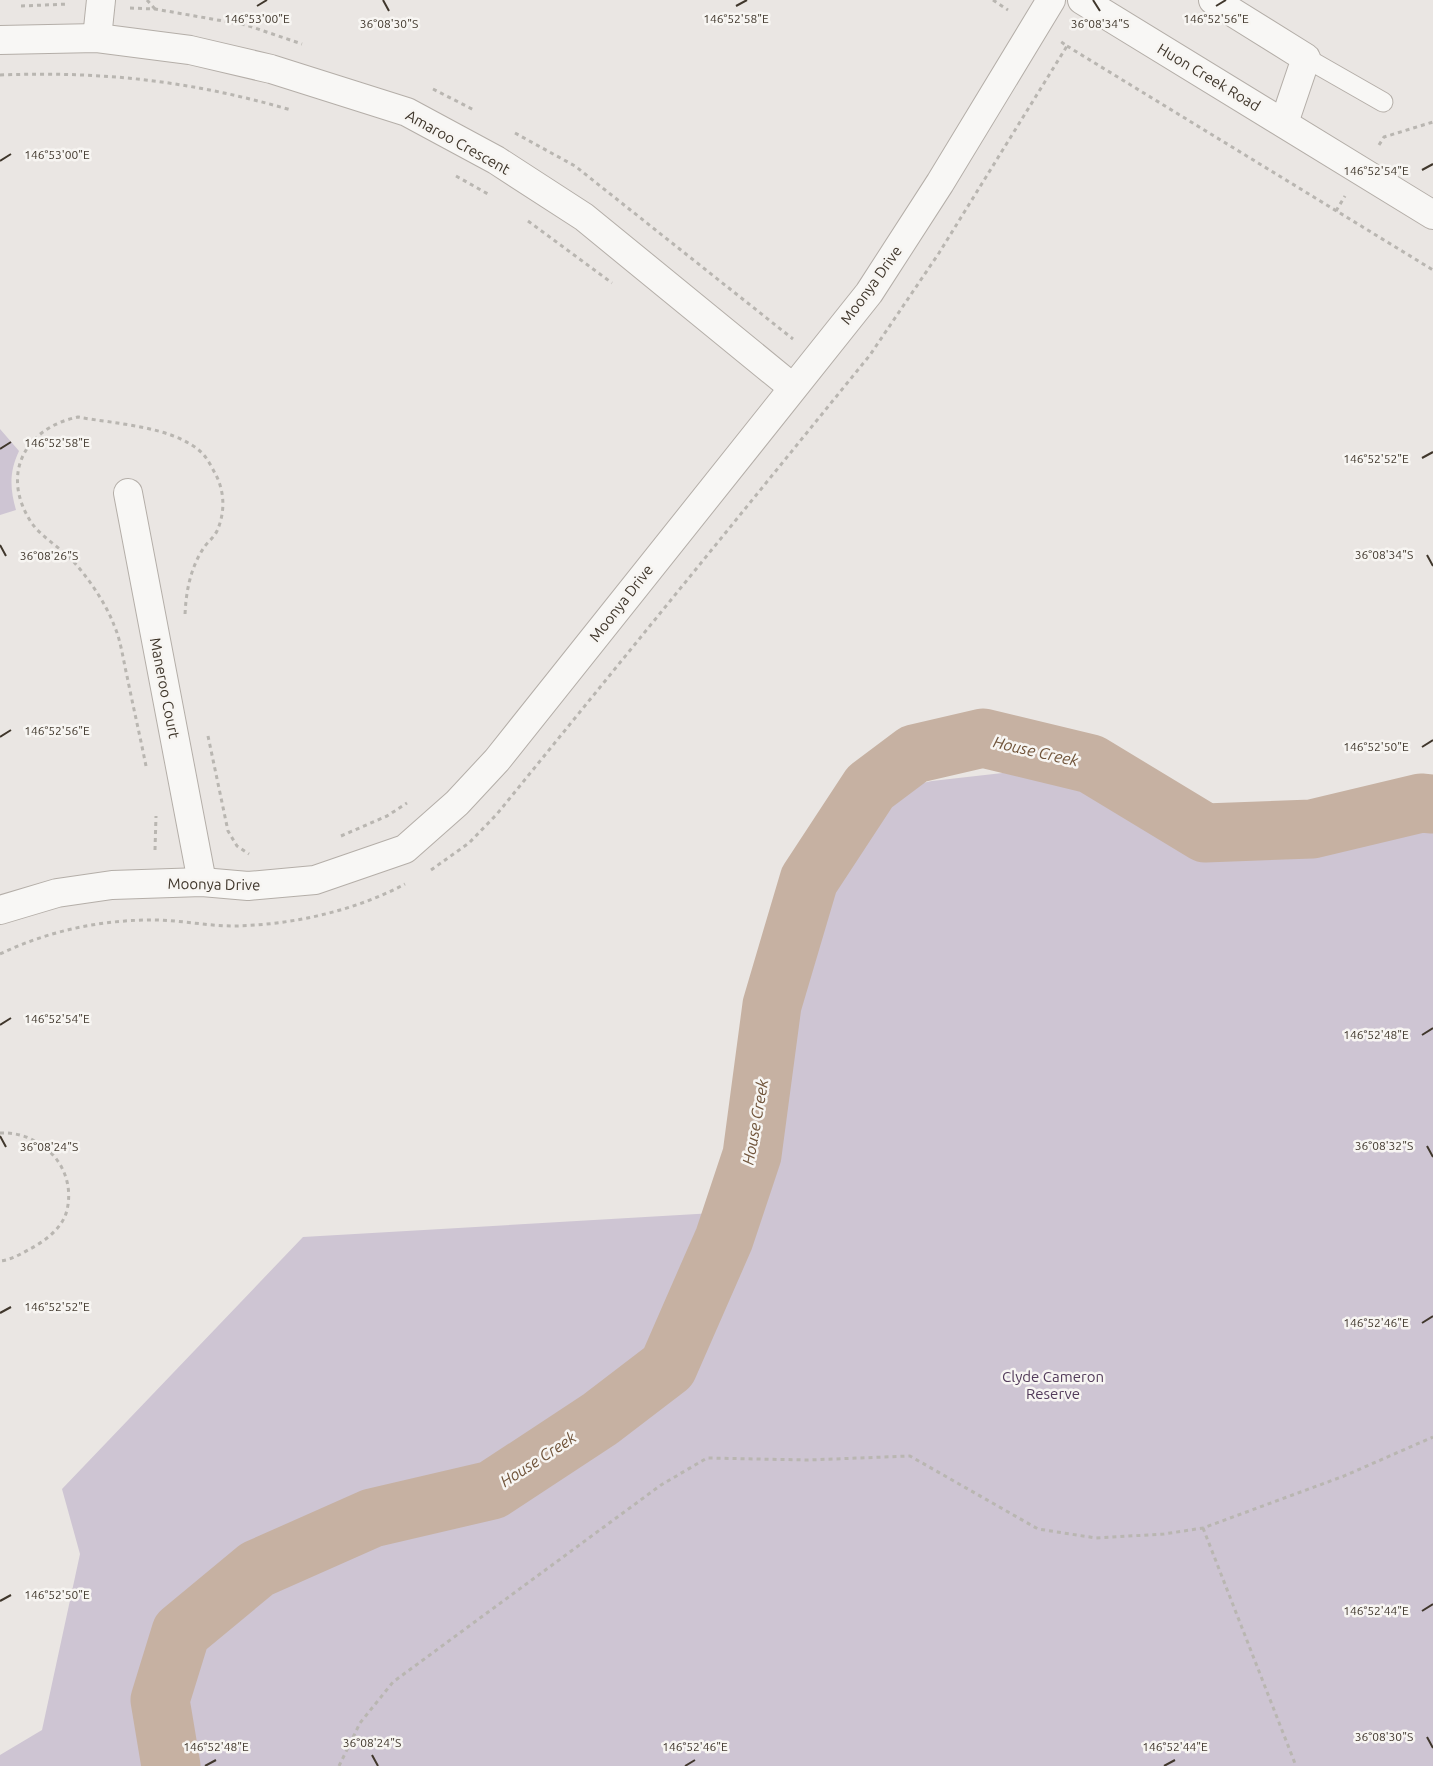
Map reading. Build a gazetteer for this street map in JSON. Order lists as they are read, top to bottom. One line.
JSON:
{"streets":{"street":["Huon Creek Road","Amaroo Crescent","Moonya Drive","Maneroo Court"]},"crossings":[["Amaroo Crescent","Moonya Drive"],["Moonya Drive","Maneroo Court"]],"water":["House Creek"],"parks":["Clyde Cameron Reserve"],"coordinates":["146°53'00\"E","146°52'58\"E","146°52'56\"E","36°08'30\"S","36°08'34\"S","146°52'54\"E","146°52'52\"E","36°08'26\"S","146°52'50\"E","146°52'48\"E","36°08'32\"S","36°08'24\"S","146°52'46\"E","146°52'44\"E"]}
